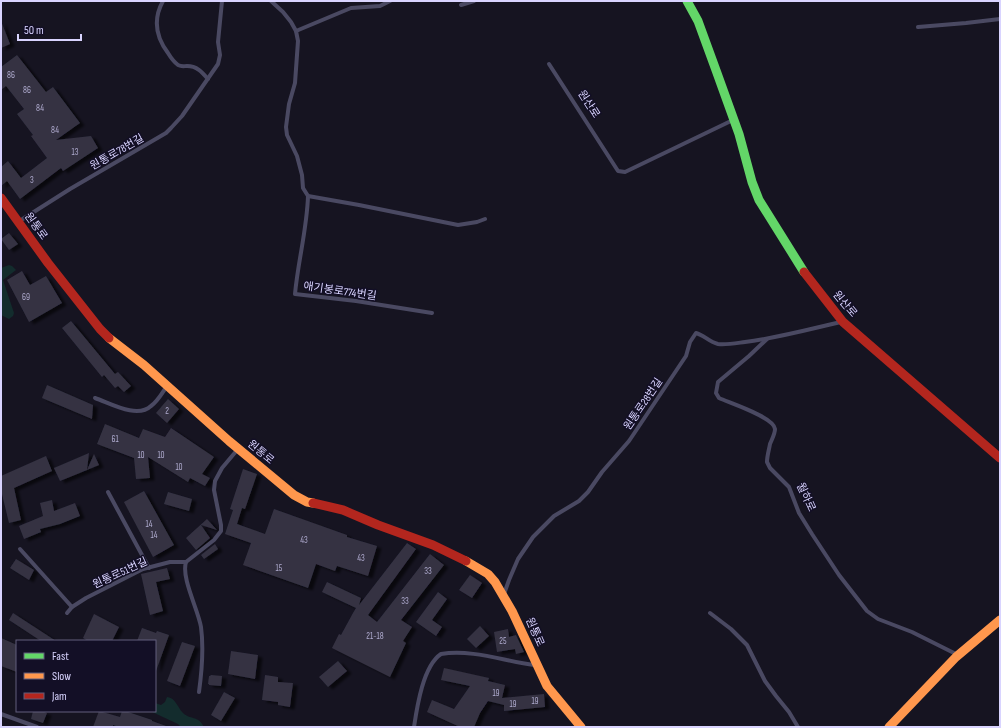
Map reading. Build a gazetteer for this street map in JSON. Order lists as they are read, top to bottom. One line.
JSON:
{"streets":{"street":["원산로","원통로"],"lane":["원통로78번길","애기봉로774번길","원통로28번길","월하로","원통로51번길"]},"crossings":[["원산로","원통로28번길"],["원통로78번길","원통로"],["원통로","원통로28번길"],["원통로28번길","월하로"]],"house_numbers":["86","86","84","84","13","3","69","2","61","10","10","10","14","14","43","43","15","33","33","21-18","25","19","19","19"],"legend":["Fast","Slow","Jam"],"scale_bar":"50 m"}
